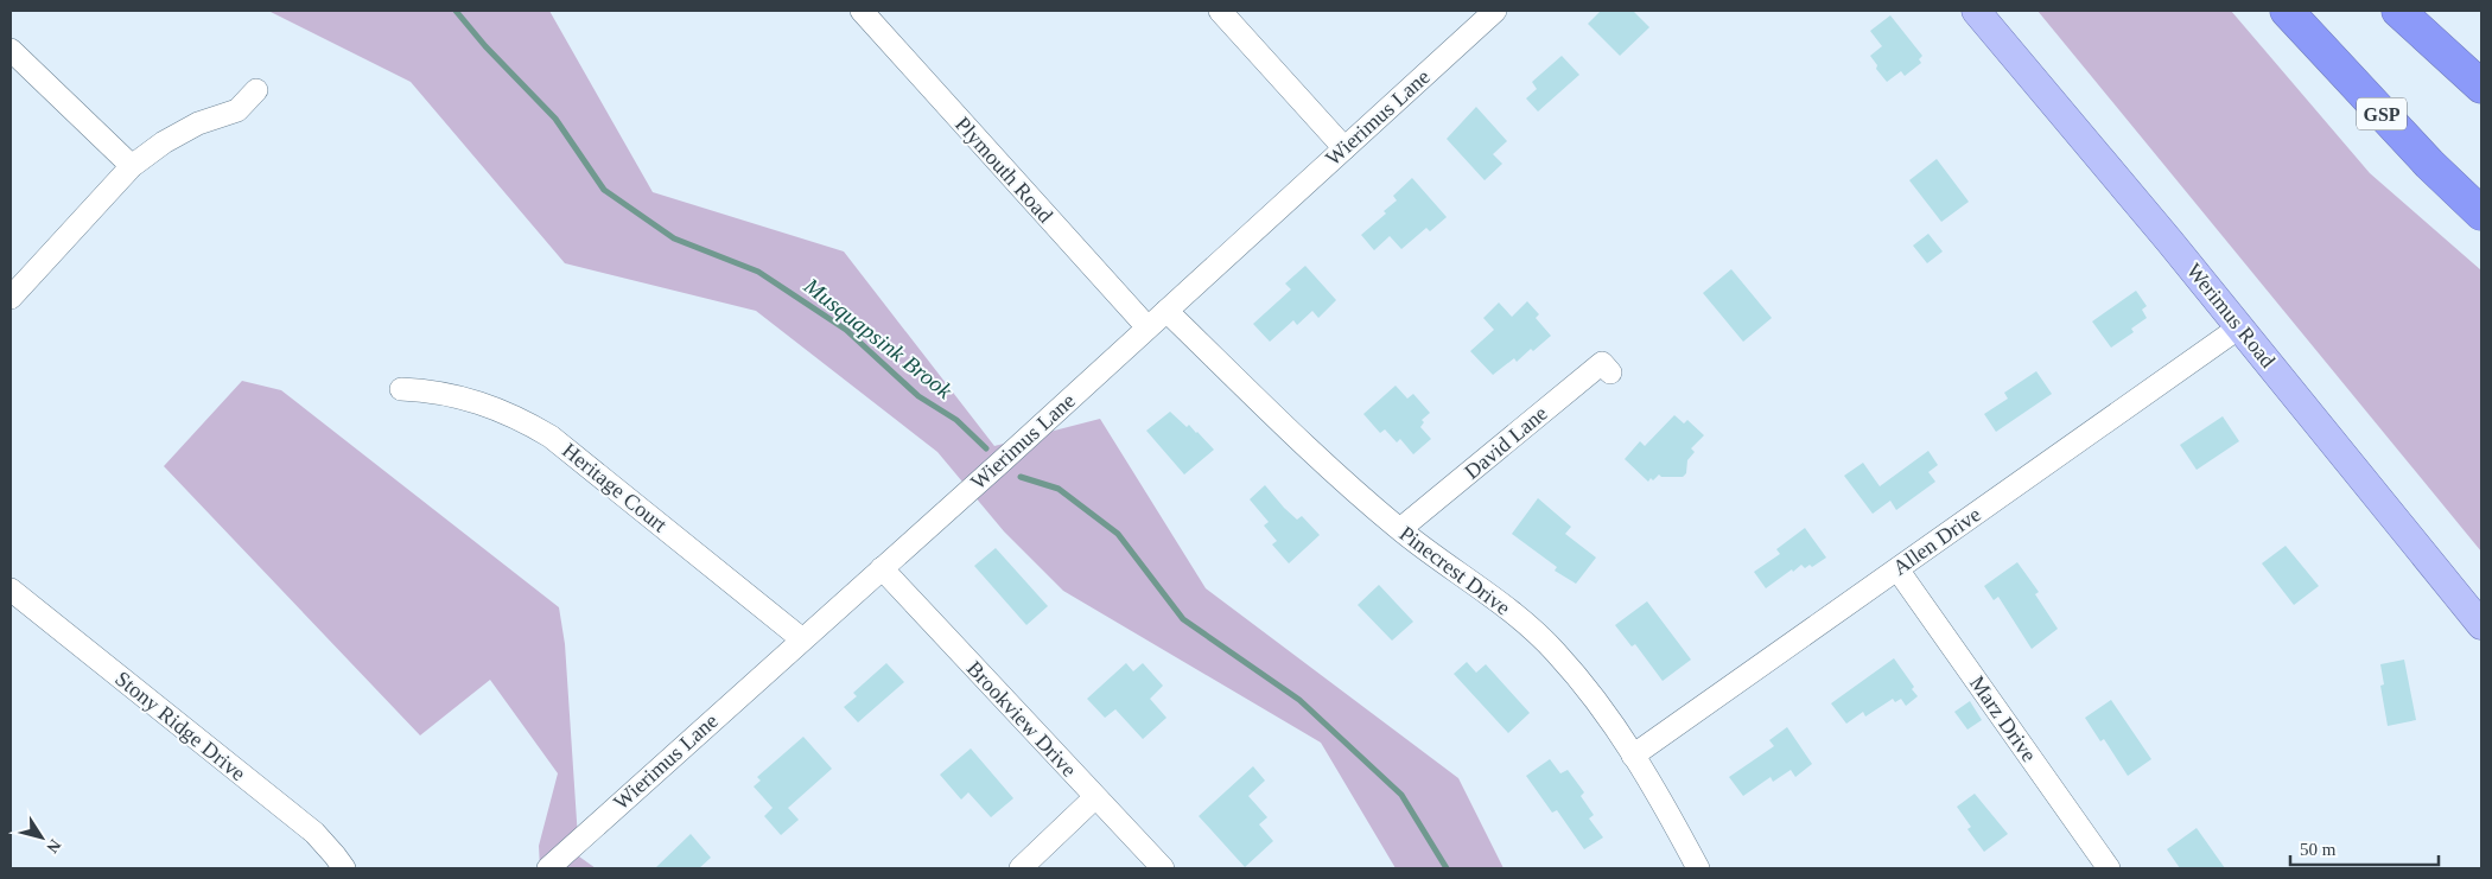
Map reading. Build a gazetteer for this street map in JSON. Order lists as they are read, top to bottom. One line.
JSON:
{"streets":{"highway":["GSP"],"main road":["Werimus Road"],"street":["Wierimus Lane","Plymouth Road","David Lane","Heritage Court","Allen Drive","Pinecrest Drive","Brookview Drive","Marz Drive","Stony Ridge Drive"]},"crossings":[["Wierimus Lane","Plymouth Road"],["Wierimus Lane","Heritage Court"],["Wierimus Lane","Pinecrest Drive"],["Wierimus Lane","Brookview Drive"],["Werimus Road","Allen Drive"],["David Lane","Pinecrest Drive"],["Allen Drive","Pinecrest Drive"],["Allen Drive","Marz Drive"]],"water":["Musquapsink Brook"],"scale_bar":"50 m","north":"bottom right"}
